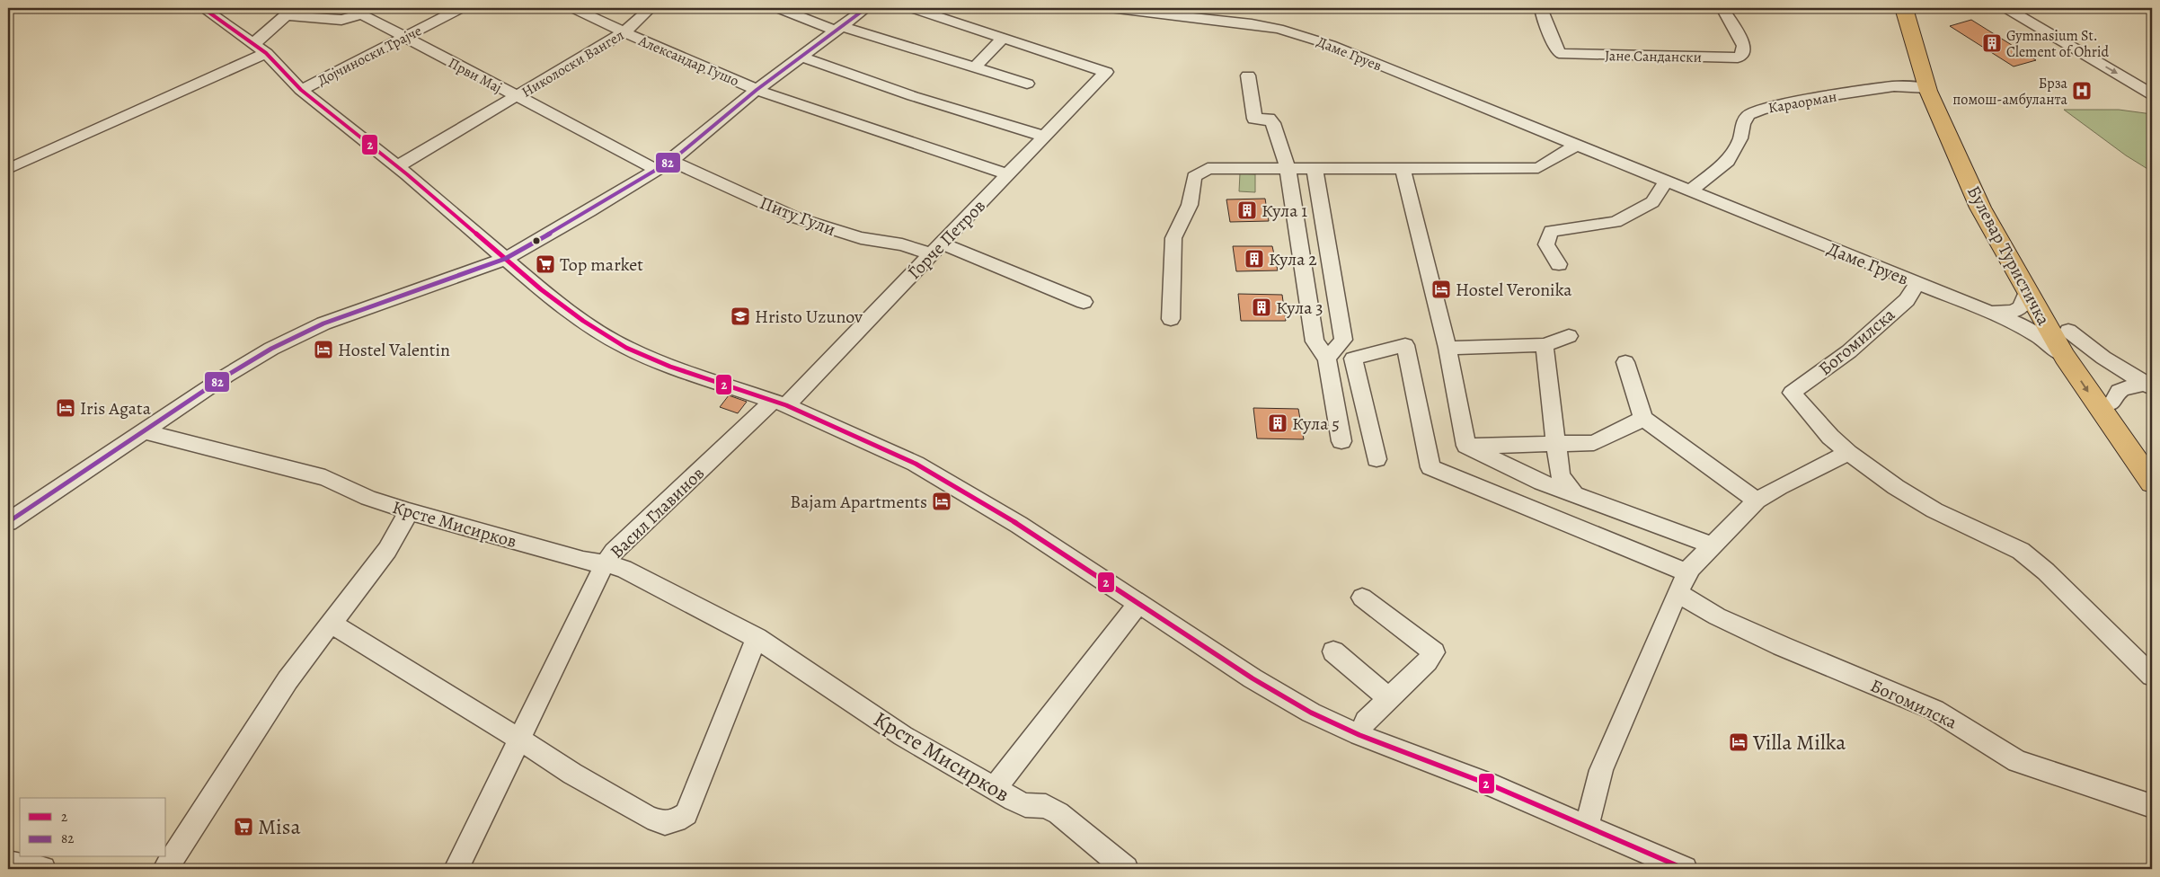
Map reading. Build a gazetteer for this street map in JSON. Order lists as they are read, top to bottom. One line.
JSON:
{"streets":{"main road":["Булевар Туристичка"],"street":["Даме Груев","Дојчиноски Трајче","Јане Сандански","Александар Гушо","Николоски Вангел","Први Мај","Караорман","Питу Гули","Ѓорче Петров","Богомилска","Васил Главинов","Крсте Мисирков"]},"crossings":[["Даме Груев","Караорман"],["Даме Груев","Булевар Туристичка"],["Даме Груев","Богомилска"],["Дојчиноски Трајче","Први Мај"],["Александар Гушо","Николоски Вангел"],["Николоски Вангел","Први Мај"],["Караорман","Булевар Туристичка"],["Питу Гули","Ѓорче Петров"],["Ѓорче Петров","Васил Главинов"],["Васил Главинов","Крсте Мисирков"]],"places":{"building":["Gymnasium St. Clement of Ohrid","Кула 1","Кула 2","Кула 3","Кула 5"],"hospital":["Брза помош-амбуланта"],"supermarket":["Top market","Misa"],"hotel":["Hostel Veronika","Hostel Valentin","Iris Agata","Bajam Apartments","Villa Milka"],"school or university":["Hristo Uzunov"]},"lines":["transit line 2","transit line 82"],"legend":["2","82"]}
